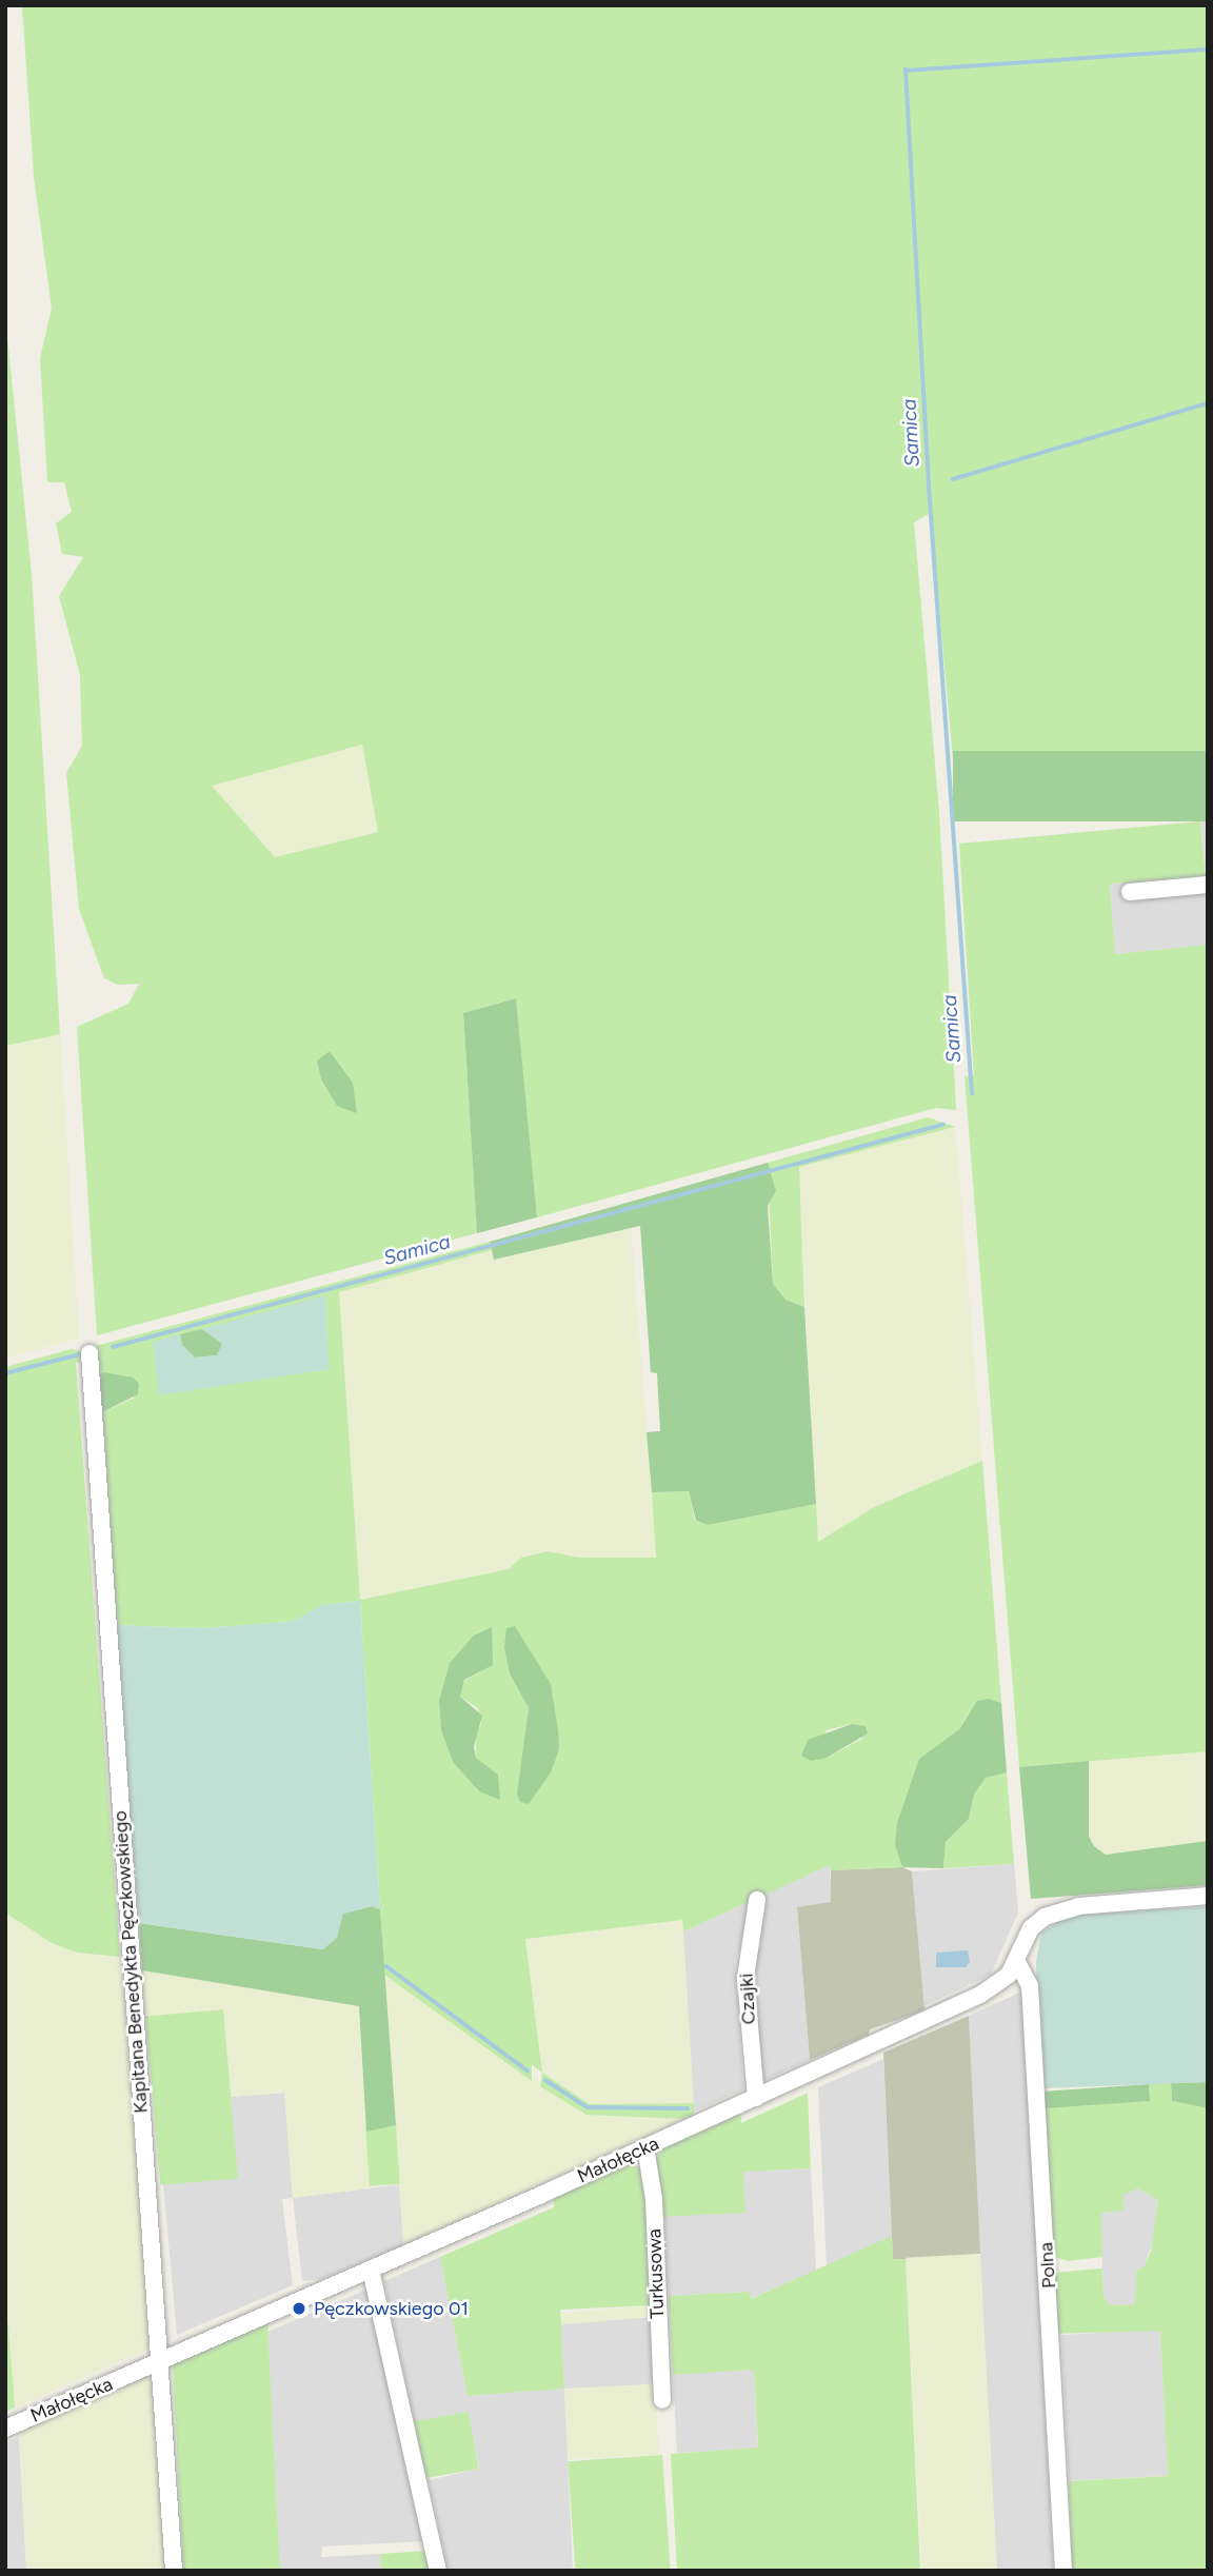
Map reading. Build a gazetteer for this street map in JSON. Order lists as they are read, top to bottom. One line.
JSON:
{"streets":{"street":["Kapitana Benedykta Pęczkowskiego","Czajki","Małołęcka","Polna","Turkusowa"]},"crossings":[["Kapitana Benedykta Pęczkowskiego","Małołęcka"],["Czajki","Małołęcka"],["Małołęcka","Polna"],["Małołęcka","Turkusowa"]],"water":["Samica"],"places":["Pęczkowskiego 01"]}
